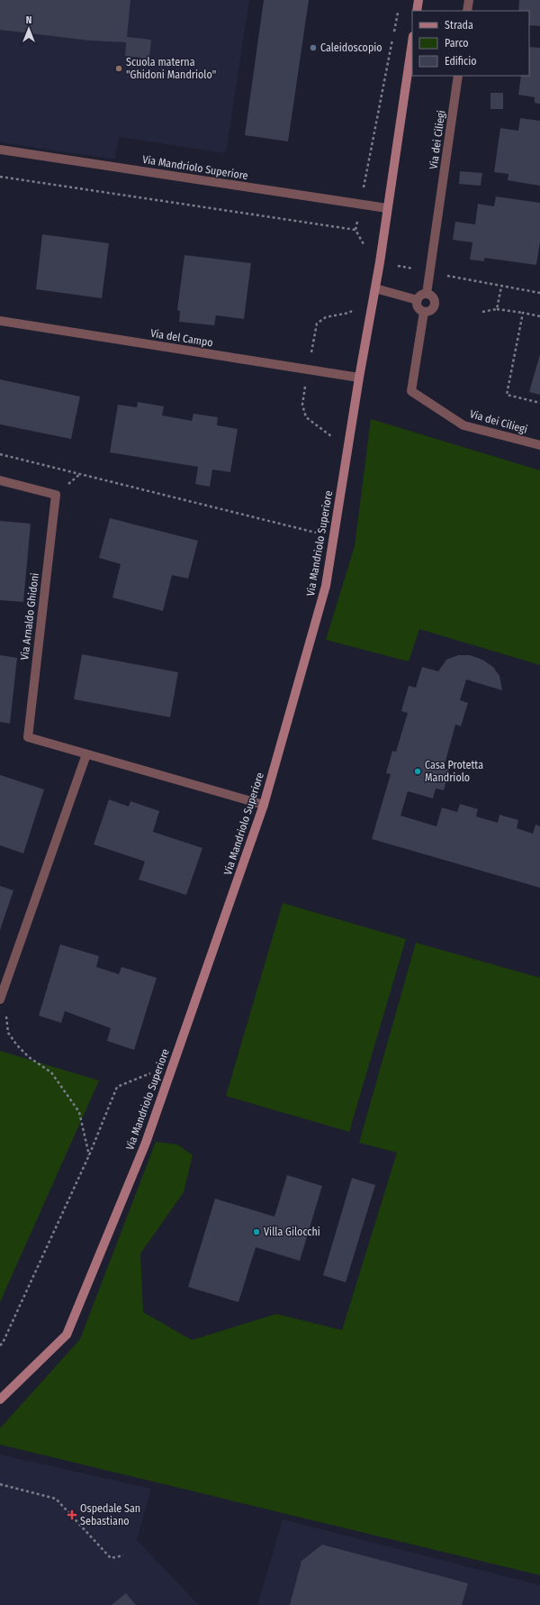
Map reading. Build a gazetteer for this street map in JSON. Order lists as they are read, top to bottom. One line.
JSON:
{"streets":{"street":["Via dei Ciliegi","Via Mandriolo Superiore","Via del Campo","Via Arnaldo Ghidoni"]},"crossings":[["Via Mandriolo Superiore","Via del Campo"],["Via Mandriolo Superiore","Via Arnaldo Ghidoni"]],"places":{"other":["Caleidoscopio","Scuola materna \"Ghidoni Mandriolo\"","Casa Protetta Mandriolo","Villa Gilocchi"],"health":["Ospedale San Sebastiano"]},"legend":["Strada","Parco","Edificio"],"north":"top"}
